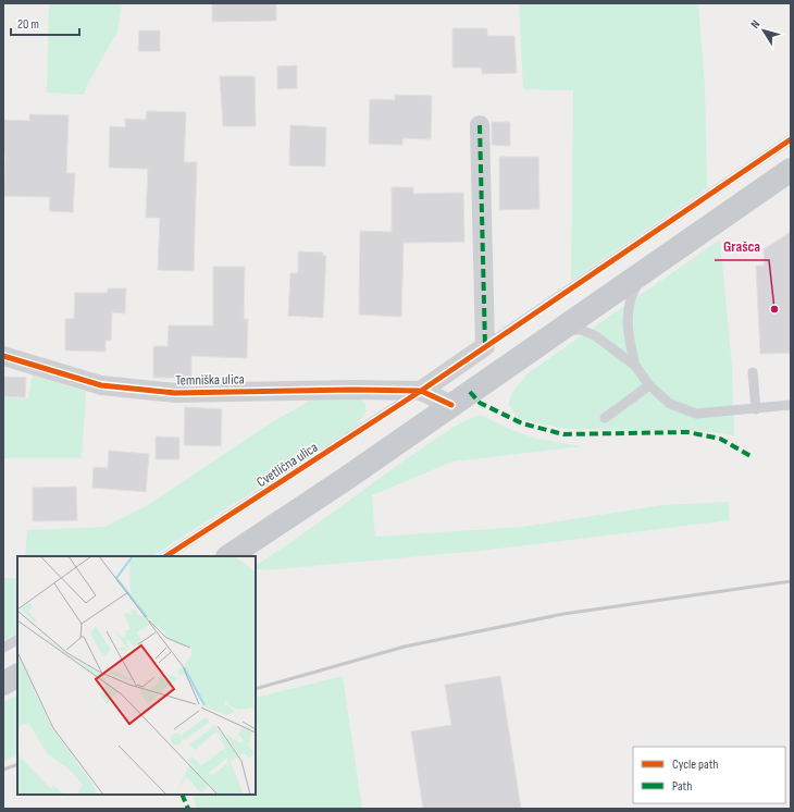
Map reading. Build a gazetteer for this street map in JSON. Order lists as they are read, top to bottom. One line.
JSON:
{"streets":{"street":["Temniška ulica"],"lane":["Cvetlična ulica"]},"crossings":[["Temniška ulica","Cvetlična ulica"]],"places":["Grašca"],"legend":["Cycle path","Path"],"scale_bar":"20 m","north":"top left"}
